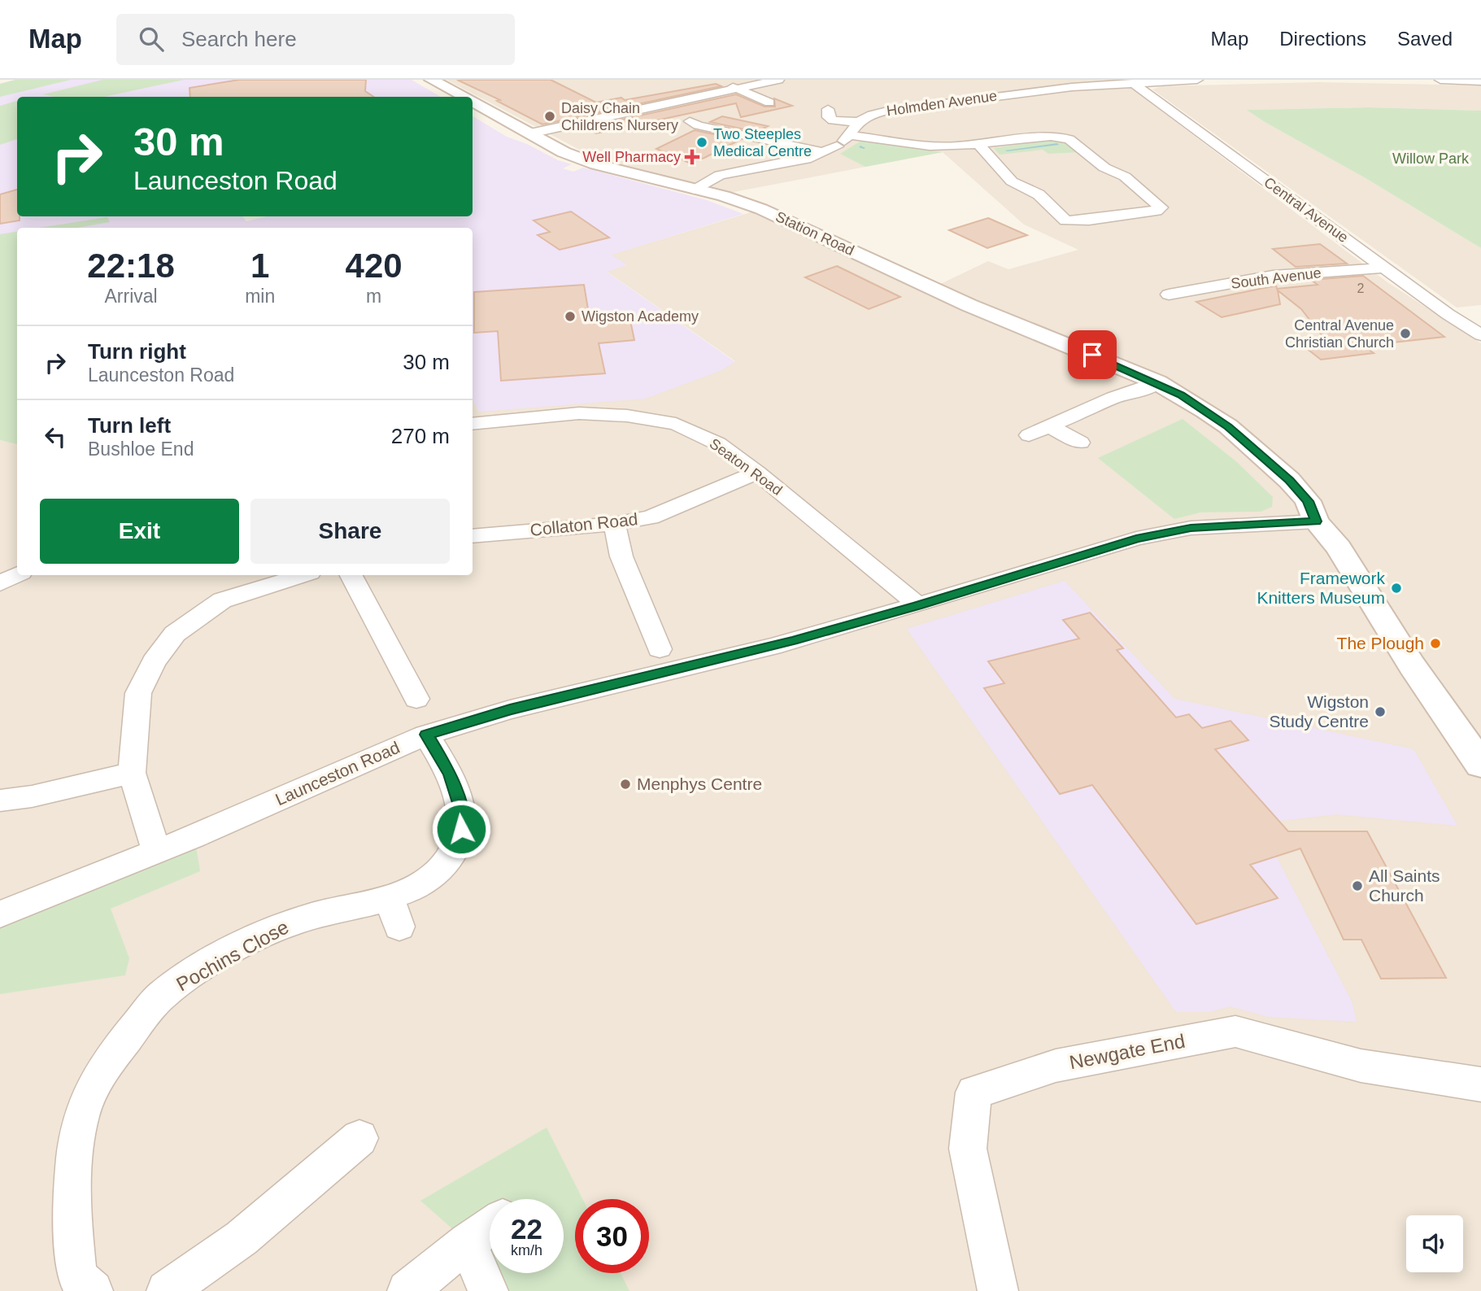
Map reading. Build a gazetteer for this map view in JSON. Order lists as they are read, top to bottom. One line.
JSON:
{"streets":{"main road":["Station Road"],"street":["Holmden Avenue","Central Avenue","South Avenue","Seaton Road","Collaton Road","Launceston Road","Pochins Close","Newgate End"]},"crossings":[["Holmden Avenue","Central Avenue"],["Central Avenue","South Avenue"],["Station Road","Launceston Road"],["Seaton Road","Collaton Road"],["Seaton Road","Launceston Road"],["Launceston Road","Pochins Close"]],"parks":["Willow Park"],"places":{"other":["Daisy Chain Childrens Nursery","Two Steeples Medical Centre","Wigston Academy","Central Avenue Christian Church","Framework Knitters Museum","The Plough","Wigston Study Centre","Menphys Centre","All Saints Church"],"health":["Well Pharmacy"]},"house_numbers":["2"],"page":{"header":"Map","search":"Search here","nav":["Map","Directions","Saved"],"turn":["30 m","Launceston Road"],"eta":["22:18","Arrival","1","min","420","m"],"list":[{"name":"Turn right","note":"Launceston Road","value":"30 m"},{"name":"Turn left","note":"Bushloe End","value":"270 m"}],"buttons":["Exit","Share"],"speed":"22 km/h","limit":"30"}}
